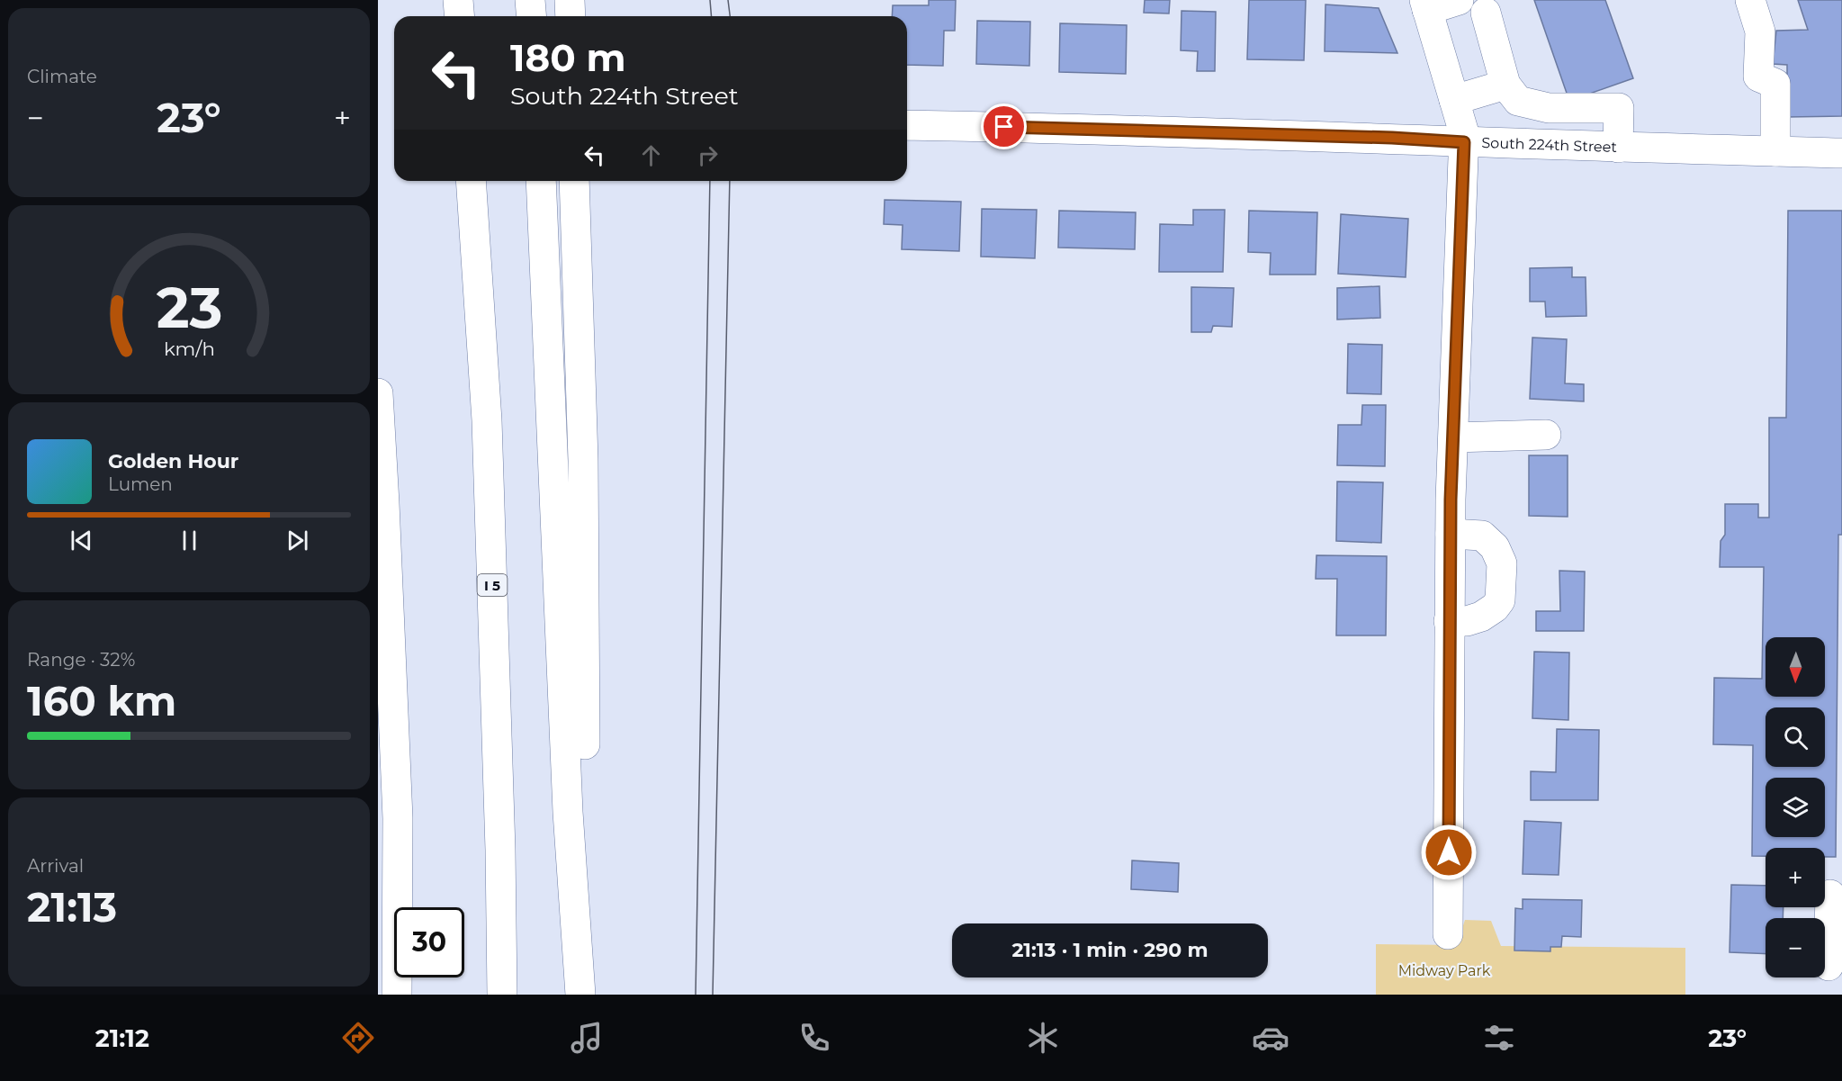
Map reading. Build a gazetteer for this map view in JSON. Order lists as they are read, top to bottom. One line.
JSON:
{"streets":{"main road":["South 224th Street","I 5"]},"parks":["Midway Park"],"north":"bottom","page":{"tile":["Climate",["Range · 32%","160 km"],["Arrival","21:13"]],"turn":["180 m","South 224th Street"],"heat":["−","23°","+"],"song":["Golden Hour","Lumen"],"map_buttons":["+","−"],"limit":"30","trip":"21:13 · 1 min · 290 m","tabs":["21:12","23°"],"gauge":["23","km/h"]}}
